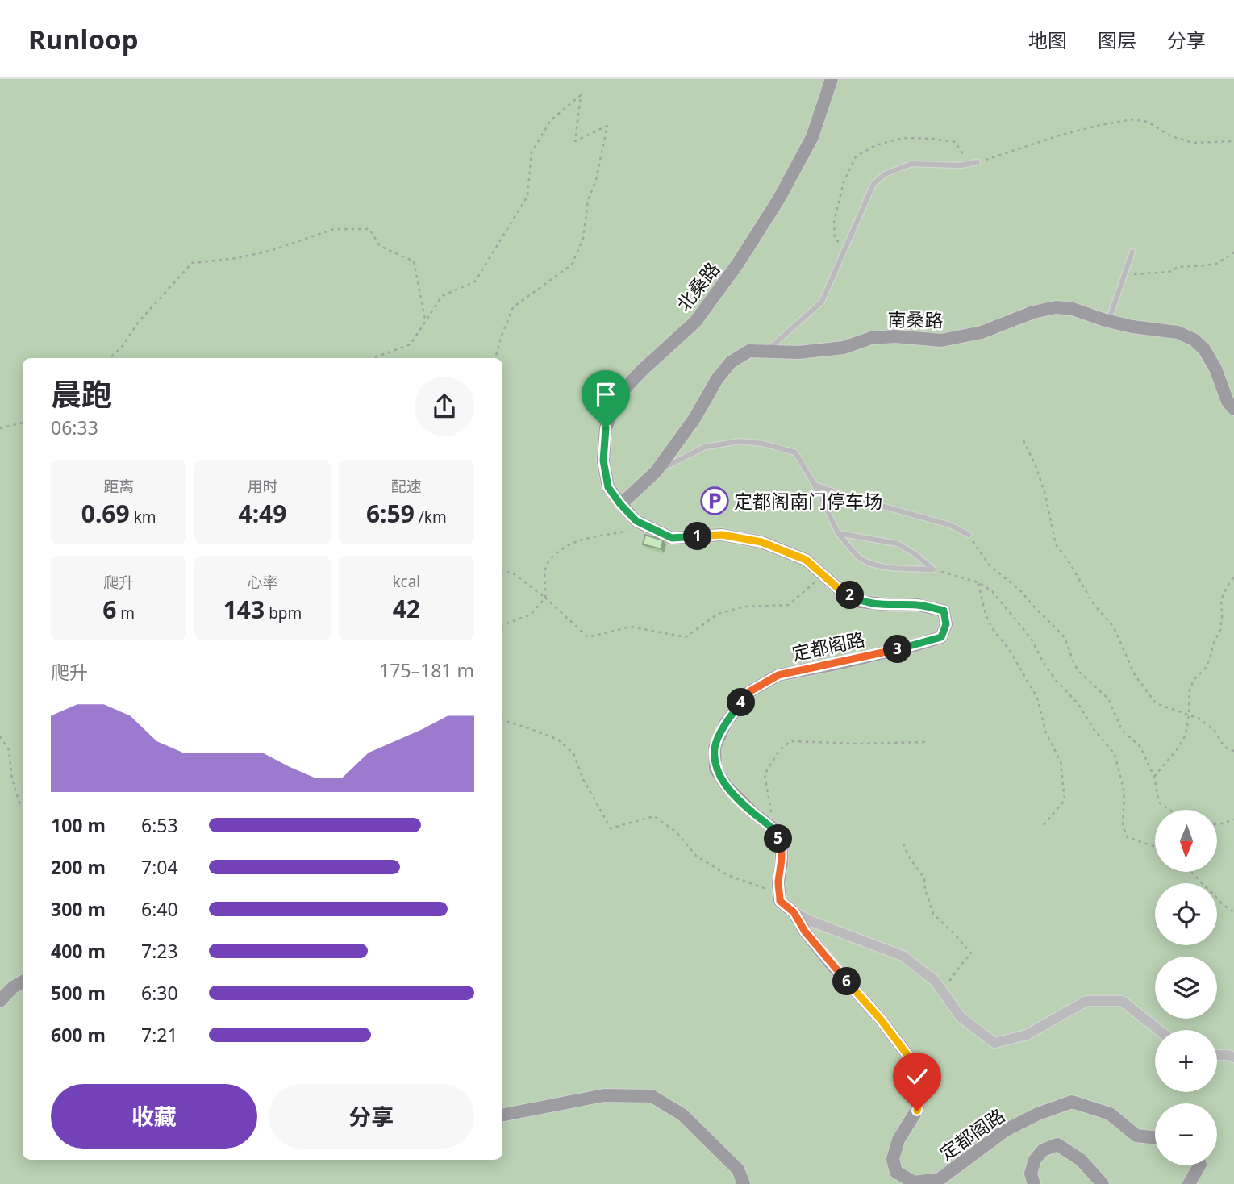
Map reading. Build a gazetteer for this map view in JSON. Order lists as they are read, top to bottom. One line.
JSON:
{"streets":{"street":["北桑路","南桑路","定都阁路"]},"crossings":[["北桑路","南桑路"],["北桑路","定都阁路"],["南桑路","定都阁路"]],"places":{"parking":["定都阁南门停车场"]},"north":"bottom","page":{"header":"Runloop","nav":["地图","图层","分享"],"heading":["晨跑","06:33"],"stats":[["距离","0.69 km"],["用时","4:49"],["配速","6:59 /km"],["爬升","6 m"],["心率","143 bpm"],["kcal","42"]],"pins":["1","2","3","4","5","6"],"chart":["爬升","175–181 m"],"list":[{"name":"100 m","note":"6:53"},{"name":"200 m","note":"7:04"},{"name":"300 m","note":"6:40"},{"name":"400 m","note":"7:23"},{"name":"500 m","note":"6:30"},{"name":"600 m","note":"7:21"}],"map_buttons":["+","−"],"buttons":["收藏","分享"]}}
